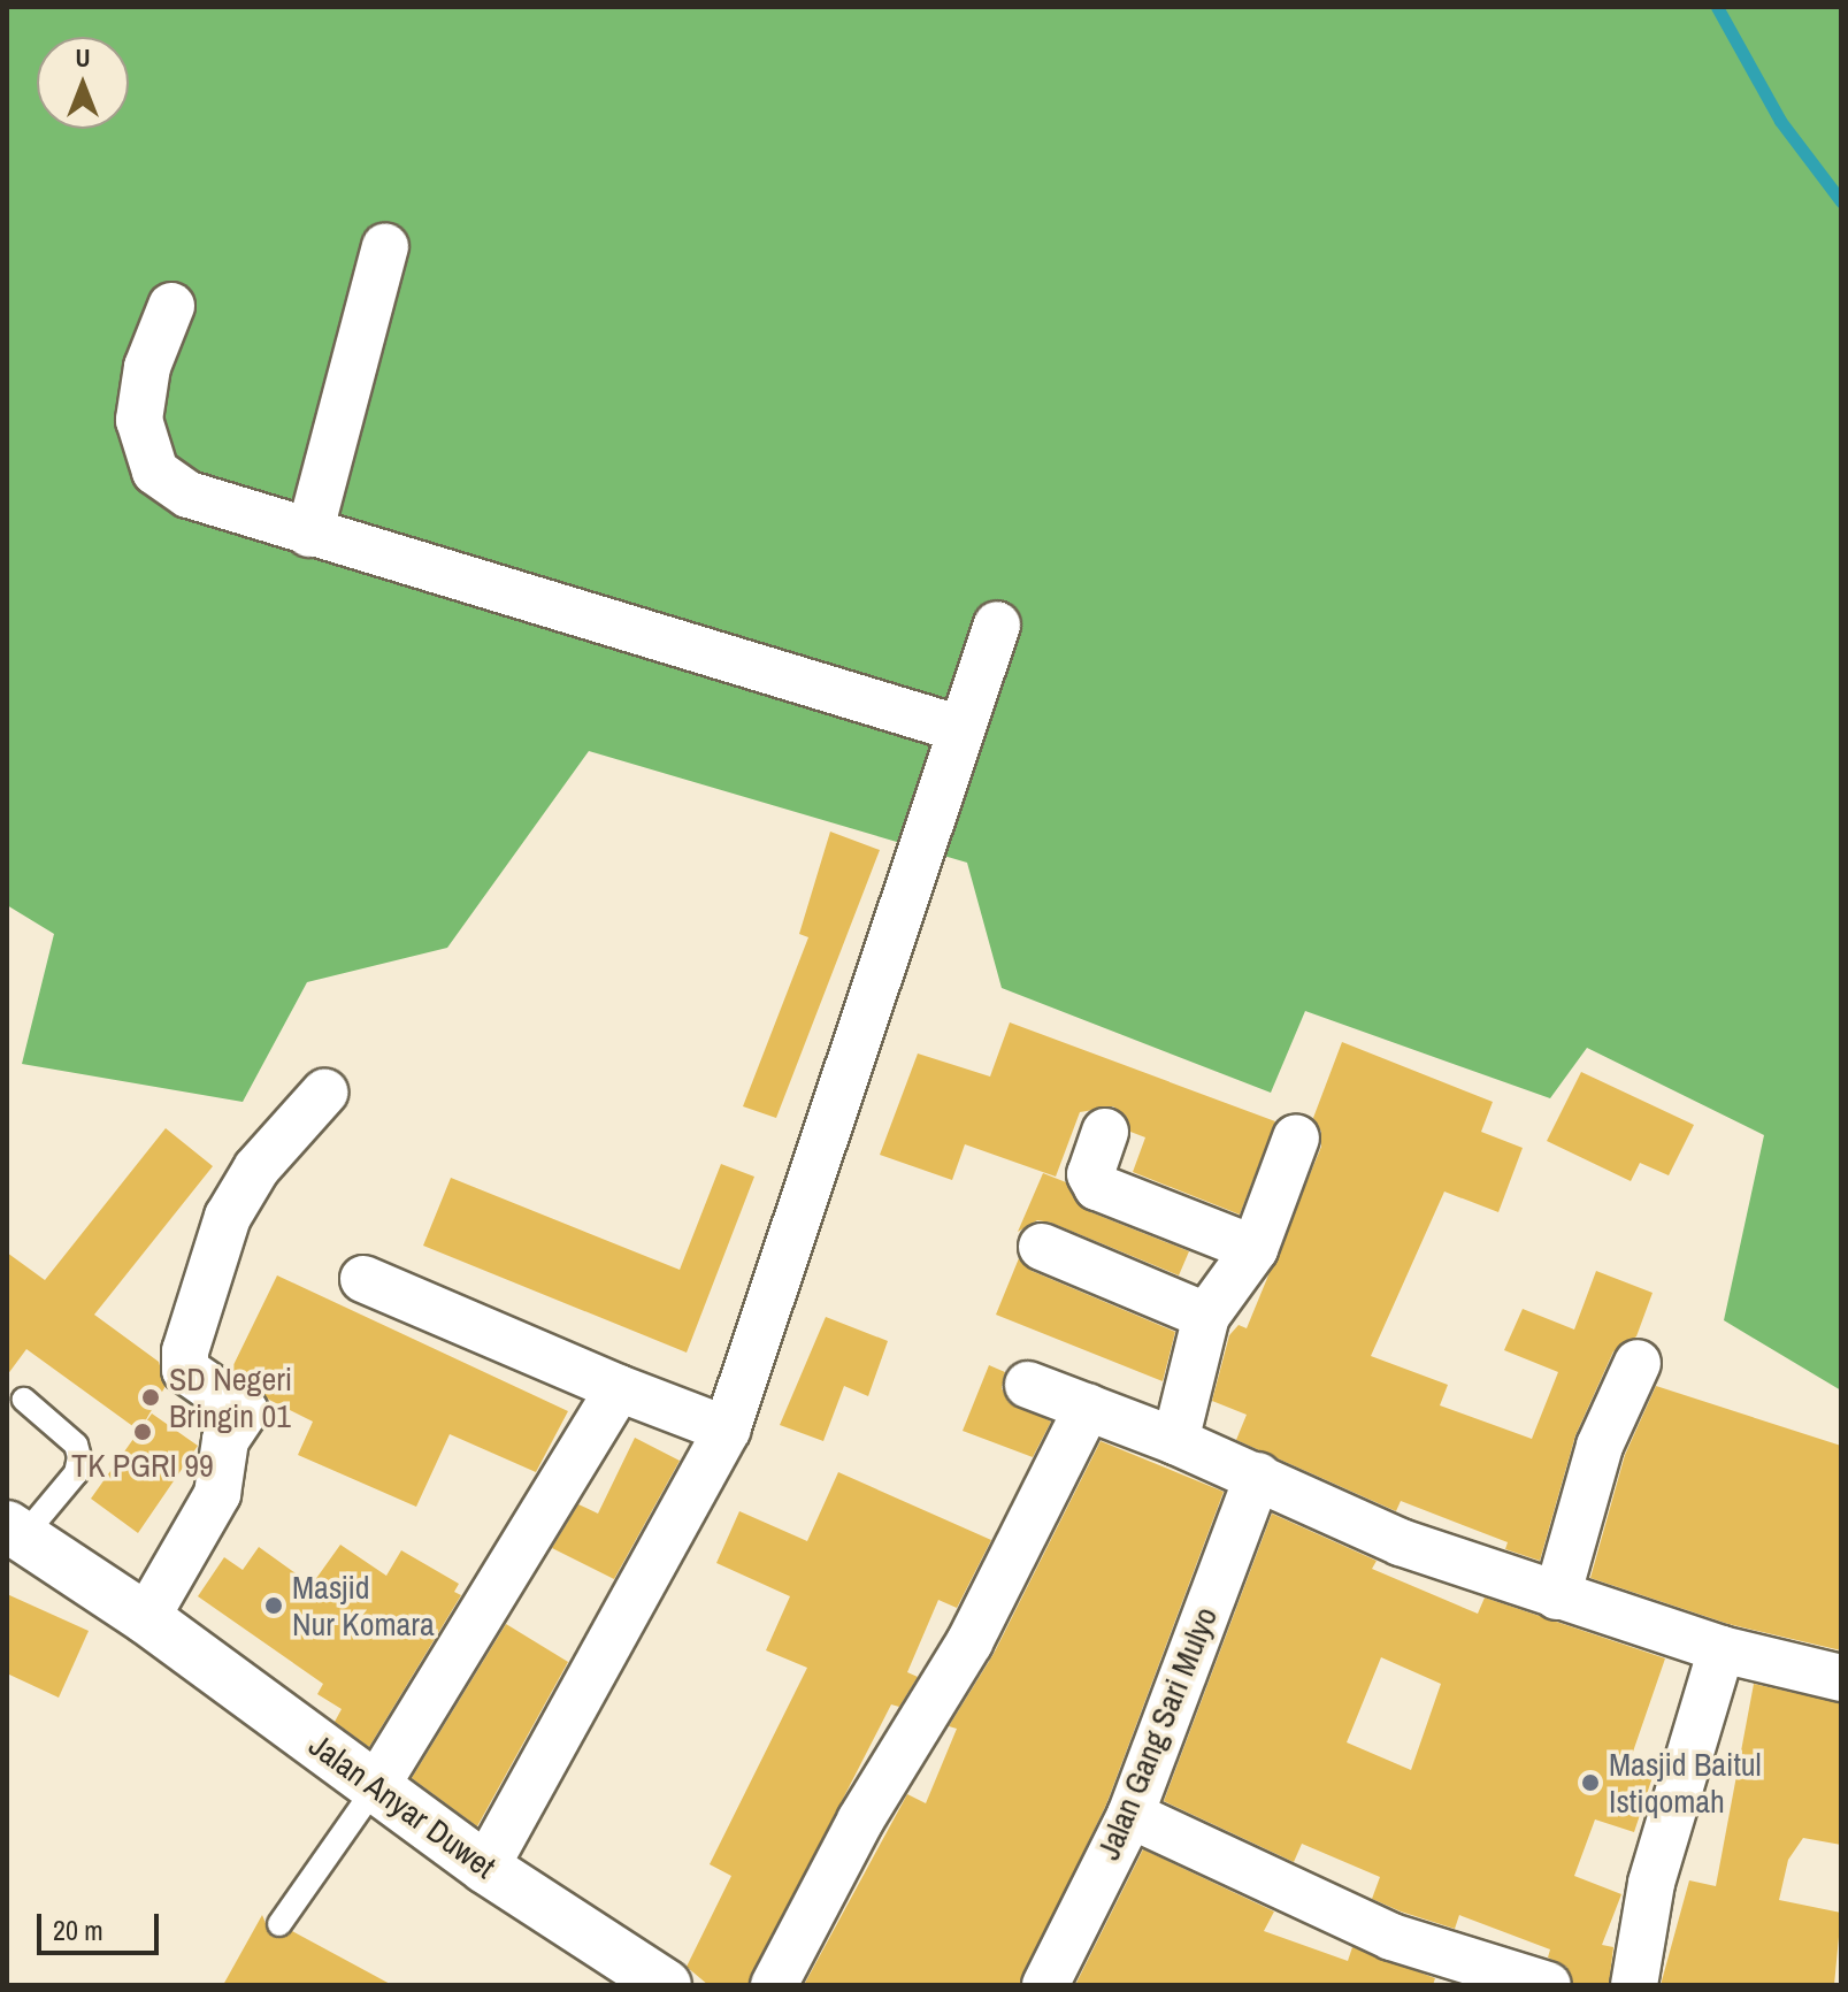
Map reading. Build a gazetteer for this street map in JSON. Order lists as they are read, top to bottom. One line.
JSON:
{"streets":{"street":["Jalan Gang Sari Mulyo","Jalan Anyar Duwet"]},"places":["SD Negeri Bringin 01","TK PGRI 99","Masjid Nur Komara","Masjid Baitul Istiqomah"],"scale_bar":"20 m","north":"top"}
